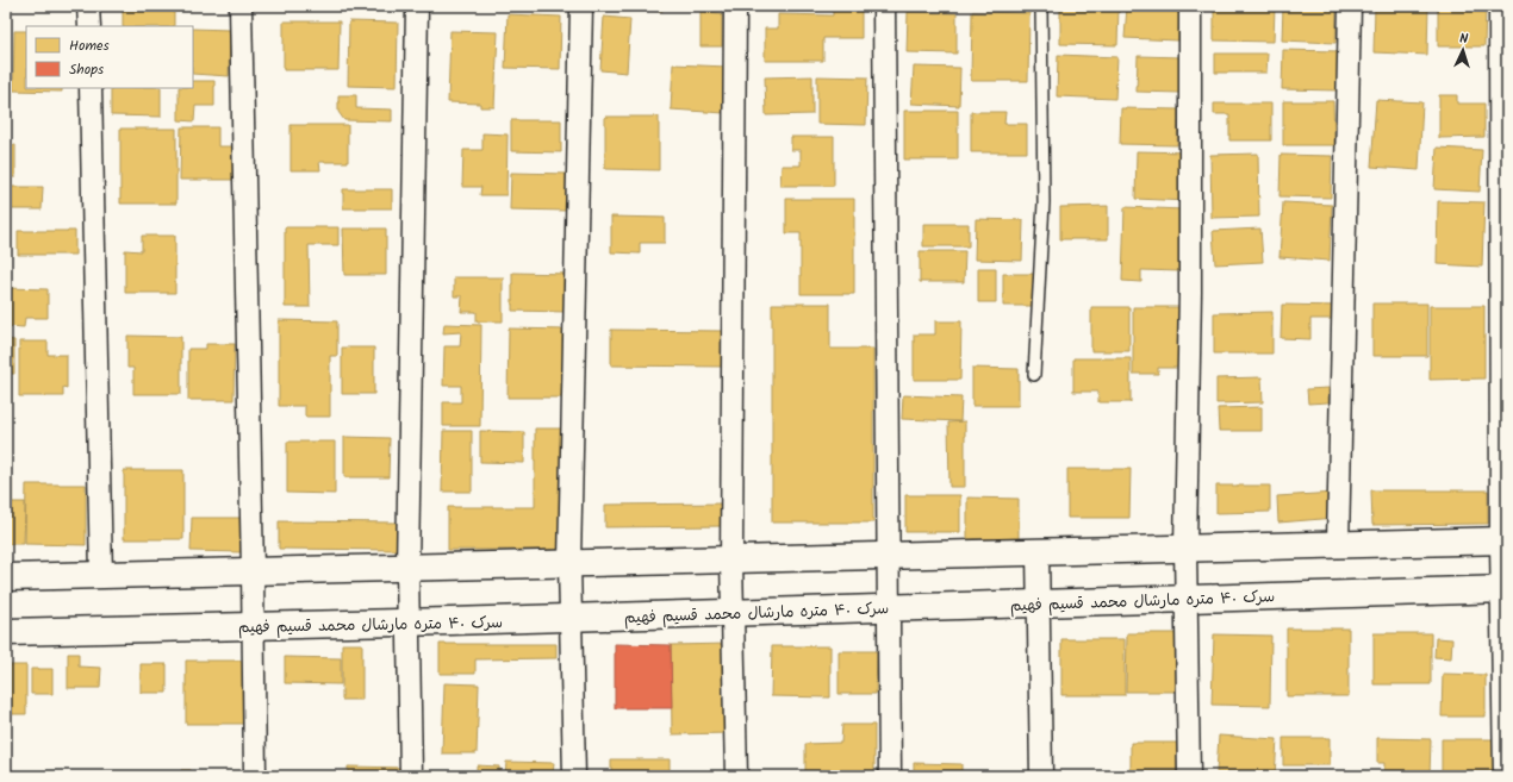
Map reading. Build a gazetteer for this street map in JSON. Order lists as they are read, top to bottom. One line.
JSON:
{"streets":{"street":["سرک ۴۰ متره مارشال محمد قسیم فهیم"]},"legend":["Homes","Shops"],"north":"top"}
